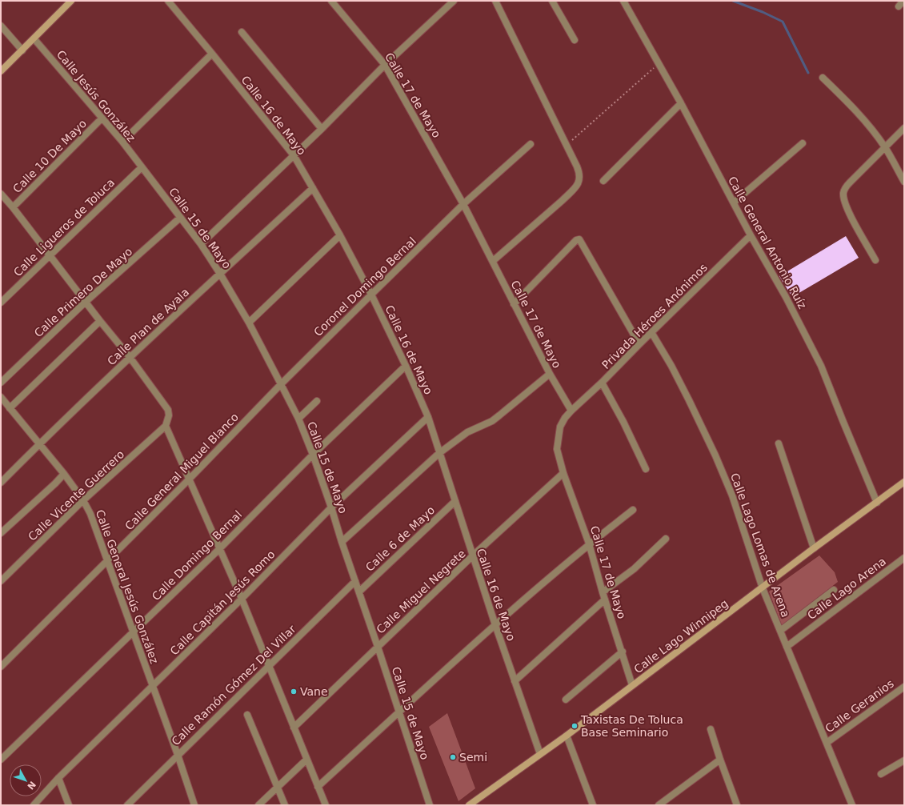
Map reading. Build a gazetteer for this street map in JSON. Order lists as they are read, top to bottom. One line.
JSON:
{"streets":{"main road":["Calle Lago Winnipeg"],"street":["Calle 17 de Mayo","Calle Jesús González","Calle 16 de Mayo","Calle 10 De Mayo","Calle Ligueros de Toluca","Calle 15 de Mayo","Calle General Antonio Ruíz","Coronel Domingo Bernal","Calle Primero De Mayo","Privada Héroes Anónimos","Calle Plan de Ayala","Calle General Miguel Blanco","Calle Vicente Guerrero","Calle 6 de Mayo","Calle Lago Lomas de Arena","Calle Domingo Bernal","Calle General Jesús González","Calle Lago Arena","Calle Miguel Negrete","Calle Capitán Jesús Romo","Calle Ramón Gómez Del Villar","Calle Geranios"]},"crossings":[["Calle 17 de Mayo","Coronel Domingo Bernal"],["Calle 17 de Mayo","Privada Héroes Anónimos"],["Calle 17 de Mayo","Calle Miguel Negrete"],["Calle 17 de Mayo","Calle Lago Winnipeg"],["Calle Jesús González","Calle 10 De Mayo"],["Calle Jesús González","Calle Ligueros de Toluca"],["Calle Jesús González","Calle 15 de Mayo"],["Calle 16 de Mayo","Coronel Domingo Bernal"],["Calle 16 de Mayo","Calle Plan de Ayala"],["Calle 16 de Mayo","Calle 6 de Mayo"],["Calle 16 de Mayo","Calle Domingo Bernal"],["Calle 16 de Mayo","Calle Miguel Negrete"],["Calle 16 de Mayo","Calle Capitán Jesús Romo"],["Calle 16 de Mayo","Calle Lago Winnipeg"],["Calle Ligueros de Toluca","Calle 15 de Mayo"],["Calle 15 de Mayo","Coronel Domingo Bernal"],["Calle 15 de Mayo","Calle Primero De Mayo"],["Calle 15 de Mayo","Calle Plan de Ayala"],["Calle 15 de Mayo","Calle General Miguel Blanco"],["Calle 15 de Mayo","Calle 6 de Mayo"],["Calle 15 de Mayo","Calle Domingo Bernal"],["Calle 15 de Mayo","Calle Miguel Negrete"],["Calle 15 de Mayo","Calle Capitán Jesús Romo"],["Calle 15 de Mayo","Calle Ramón Gómez Del Villar"],["Calle General Antonio Ruíz","Privada Héroes Anónimos"],["Calle General Antonio Ruíz","Calle Lago Winnipeg"],["Coronel Domingo Bernal","Calle General Miguel Blanco"],["Privada Héroes Anónimos","Calle Lago Lomas de Arena"],["Calle Plan de Ayala","Calle General Jesús González"],["Calle General Miguel Blanco","Calle General Jesús González"],["Calle Vicente Guerrero","Calle General Jesús González"],["Calle Lago Lomas de Arena","Calle Lago Arena"],["Calle Lago Lomas de Arena","Calle Lago Winnipeg"],["Calle Lago Lomas de Arena","Calle Geranios"],["Calle Domingo Bernal","Calle General Jesús González"],["Calle General Jesús González","Calle Capitán Jesús Romo"],["Calle General Jesús González","Calle Ramón Gómez Del Villar"]],"places":["Vane","Taxistas De Toluca Base Seminario","Semi"],"north":"bottom right"}
